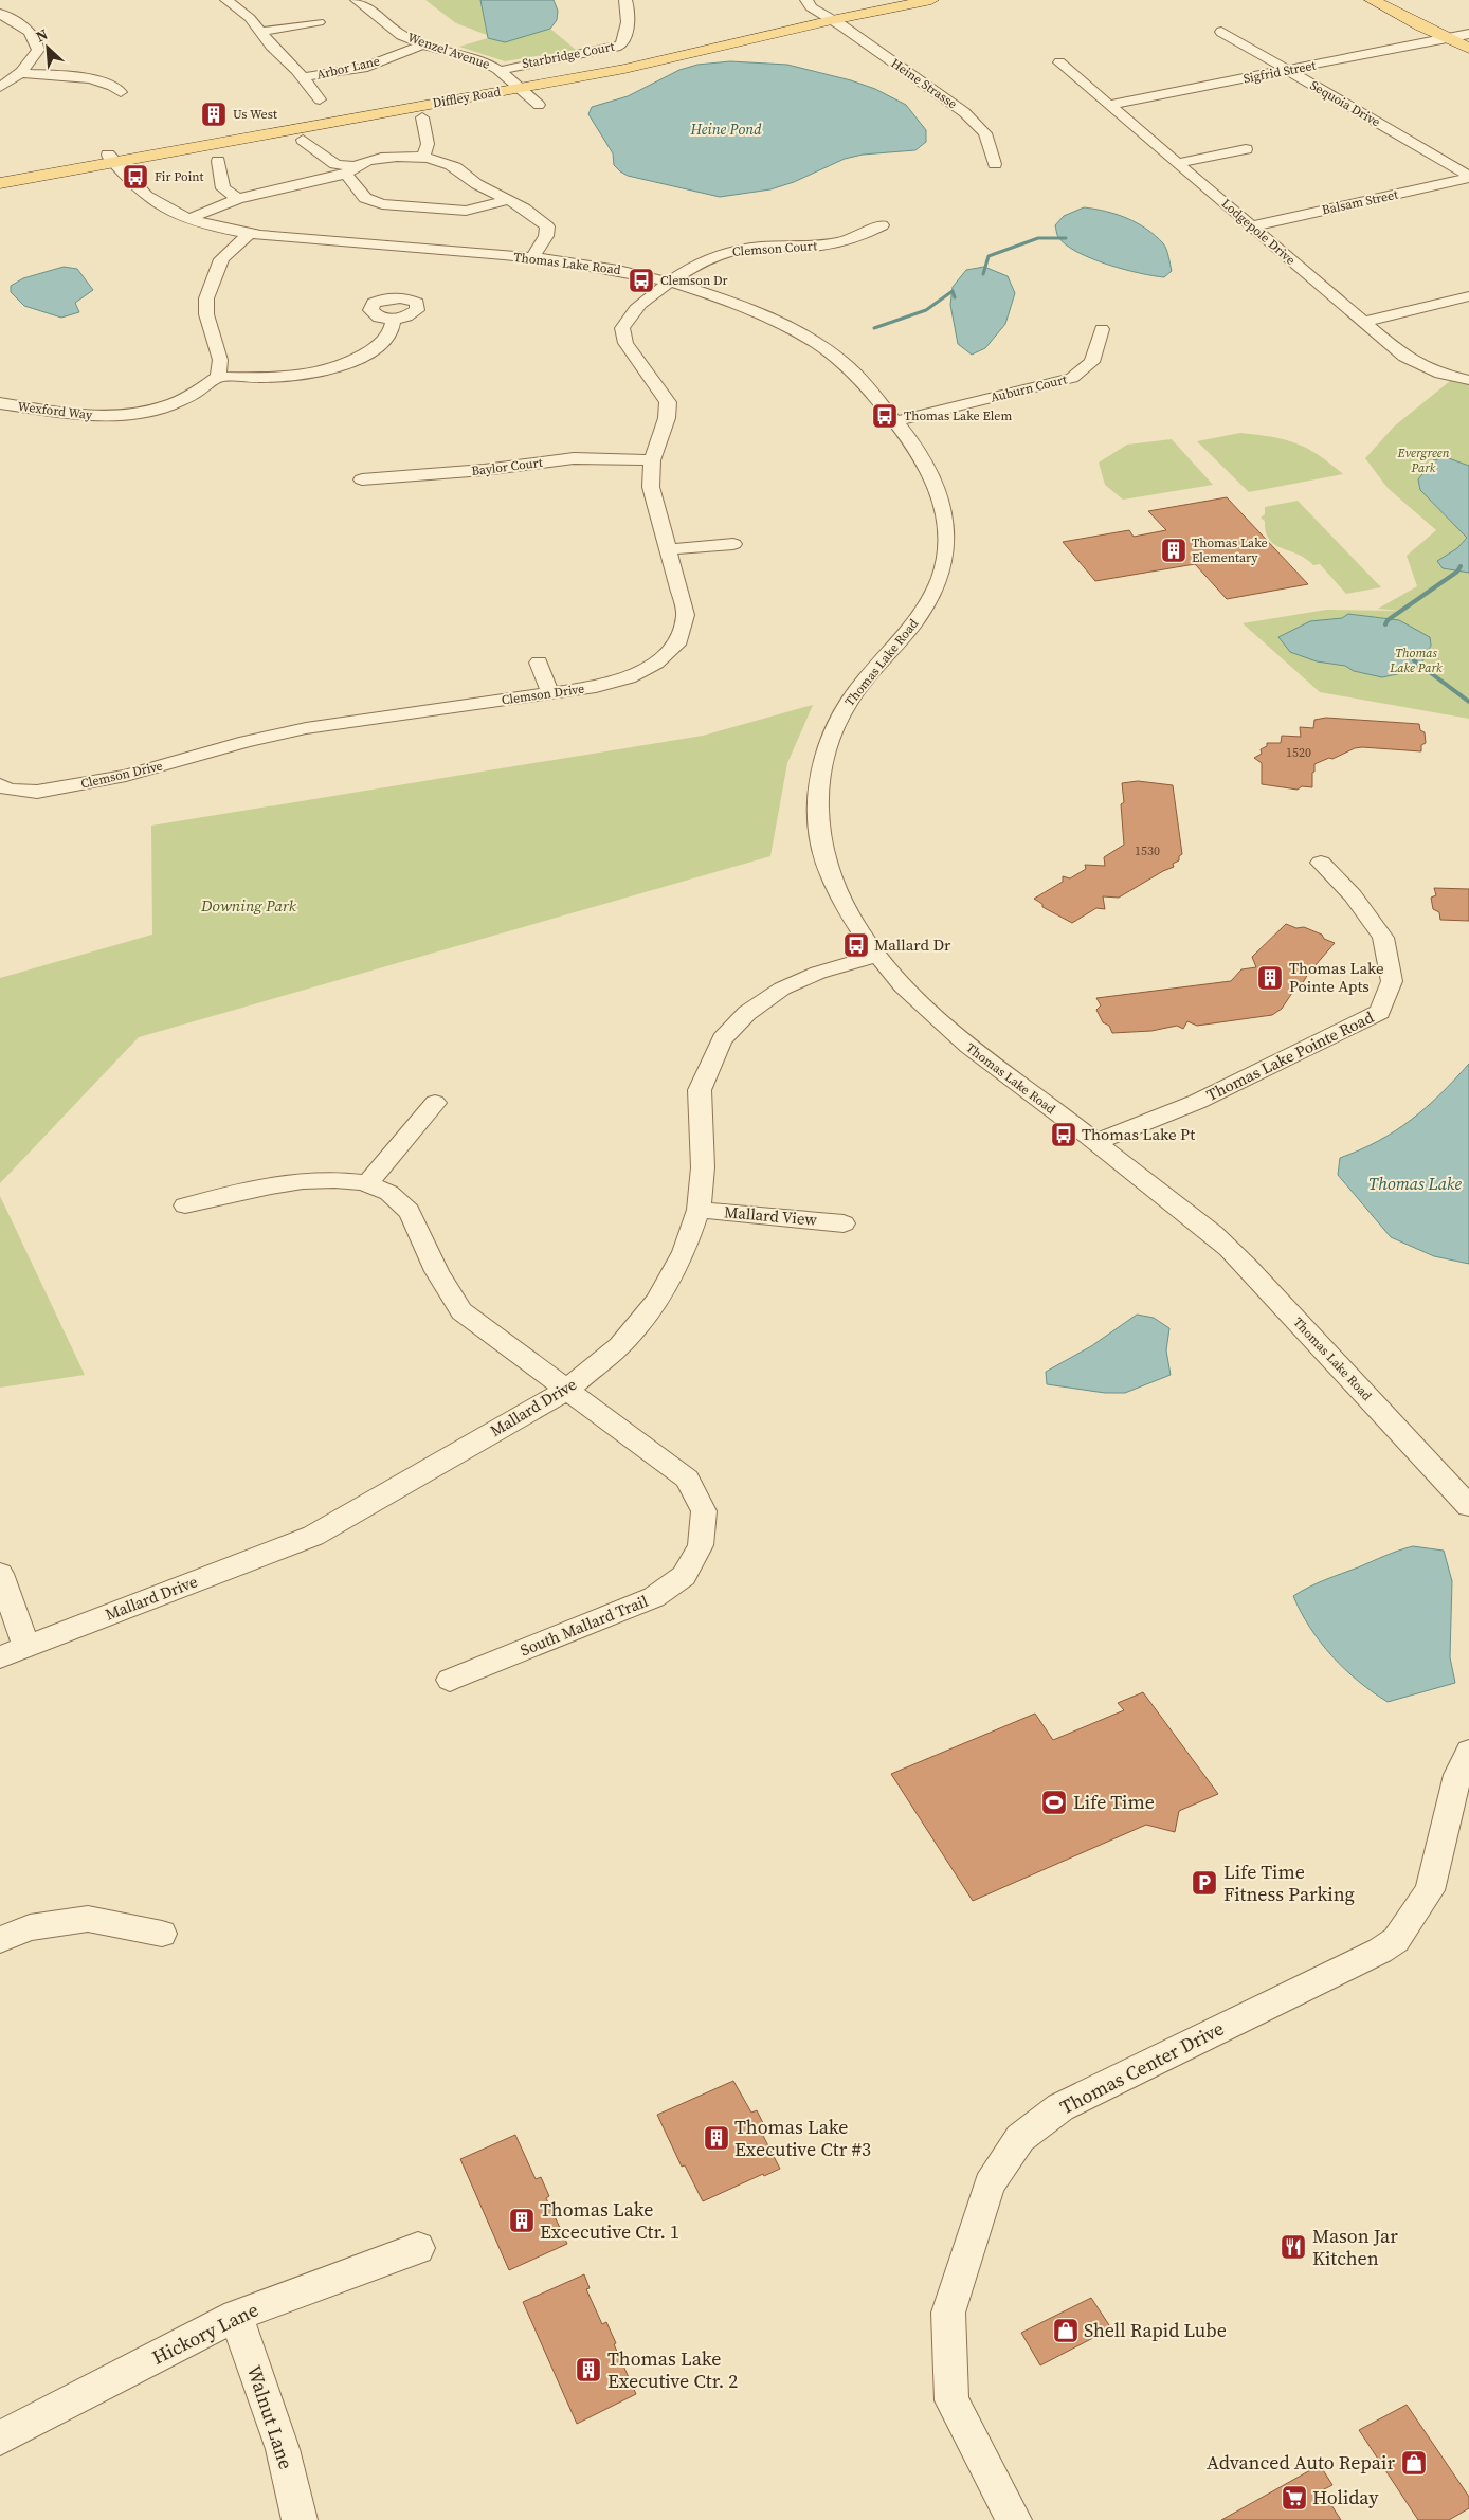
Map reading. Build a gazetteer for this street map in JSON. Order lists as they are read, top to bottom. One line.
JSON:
{"streets":{"main road":["Diffley Road"],"street":["Wenzel Avenue","Starbridge Court","Arbor Lane","Sigfrid Street","Heine Strasse","Sequoia Drive","Balsam Street","Lodgepole Drive","Clemson Court","Thomas Lake Road","Auburn Court","Wexford Way","Baylor Court","Clemson Drive","Thomas Lake Pointe Road","Mallard View","Mallard Drive","South Mallard Trail","Thomas Center Drive","Hickory Lane","Walnut Lane"]},"crossings":[["Wenzel Avenue","Starbridge Court"],["Wenzel Avenue","Arbor Lane"],["Wenzel Avenue","Diffley Road"],["Starbridge Court","Diffley Road"],["Sigfrid Street","Sequoia Drive"],["Sigfrid Street","Lodgepole Drive"],["Heine Strasse","Diffley Road"],["Diffley Road","Thomas Lake Road"],["Sequoia Drive","Balsam Street"],["Balsam Street","Lodgepole Drive"],["Clemson Court","Thomas Lake Road"],["Clemson Court","Clemson Drive"],["Thomas Lake Road","Auburn Court"],["Thomas Lake Road","Clemson Drive"],["Thomas Lake Road","Thomas Lake Pointe Road"],["Thomas Lake Road","Mallard Drive"],["Baylor Court","Clemson Drive"],["Mallard View","Mallard Drive"],["Mallard Drive","South Mallard Trail"],["Hickory Lane","Walnut Lane"]],"water":["Heine Pond","Thomas Lake"],"parks":["Evergreen Park","Thomas Lake Park","Downing Park"],"places":{"building":["Us West","Thomas Lake Elementary","Thomas Lake Pointe Apts","Thomas Lake Executive Ctr #3","Thomas Lake Excecutive Ctr. 1","Thomas Lake Executive Ctr. 2"],"bus stop":["Fir Point","Clemson Dr","Thomas Lake Elem","Mallard Dr","Thomas Lake Pt"],"sports":["Life Time"],"parking":["Life Time Fitness Parking"],"restaurant":["Mason Jar Kitchen"],"shop":["Shell Rapid Lube","Advanced Auto Repair"],"supermarket":["Holiday"]},"house_numbers":["1520","1530"],"north":"top left"}
